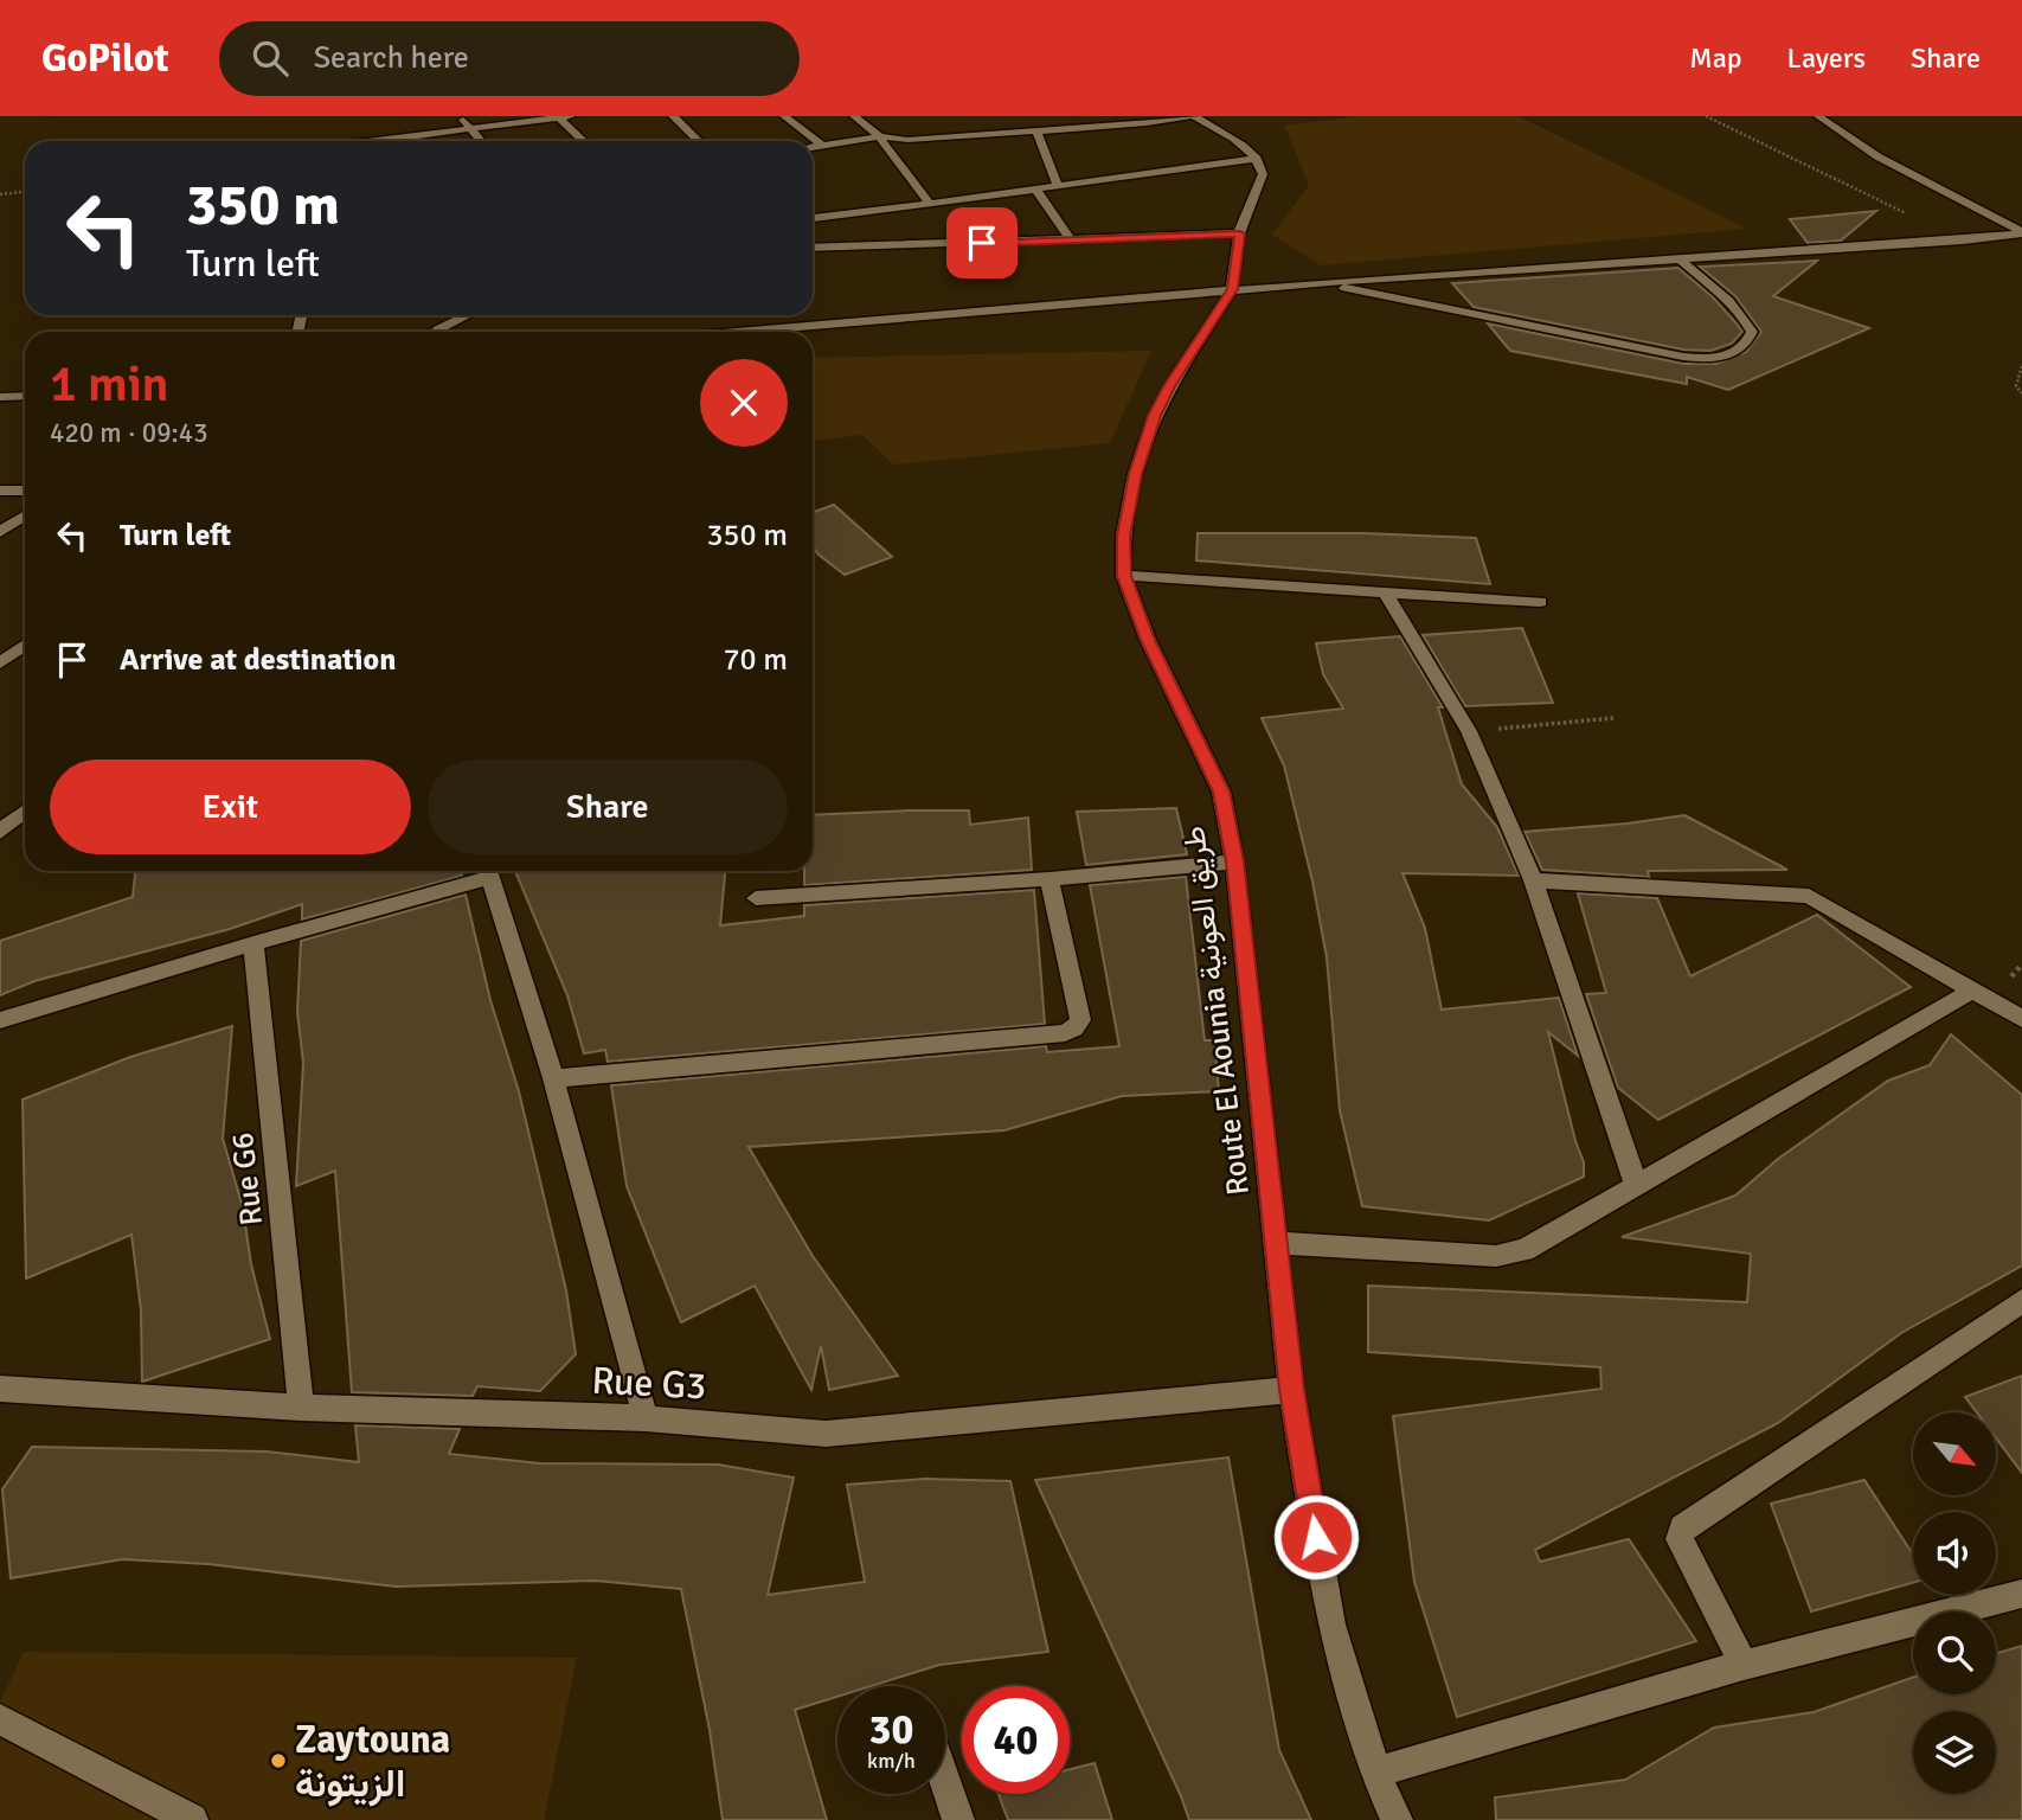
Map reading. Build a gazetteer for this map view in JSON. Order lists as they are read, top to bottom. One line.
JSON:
{"streets":{"street":["Route El Aounia طريق العونية","Rue G6","Rue G3"]},"crossings":[["Route El Aounia طريق العونية","Rue G3"],["Rue G6","Rue G3"]],"places":["Zaytouna الزيتونة"],"north":"bottom right","page":{"header":"GoPilot","search":"Search here","nav":["Map","Layers","Share"],"turn":["350 m","Turn left"],"heading":["1 min","420 m · 09:43"],"list":[{"name":"Turn left","value":"350 m"},{"name":"Arrive at destination","value":"70 m"}],"buttons":["Exit","Share"],"speed":"30 km/h","limit":"40"}}
